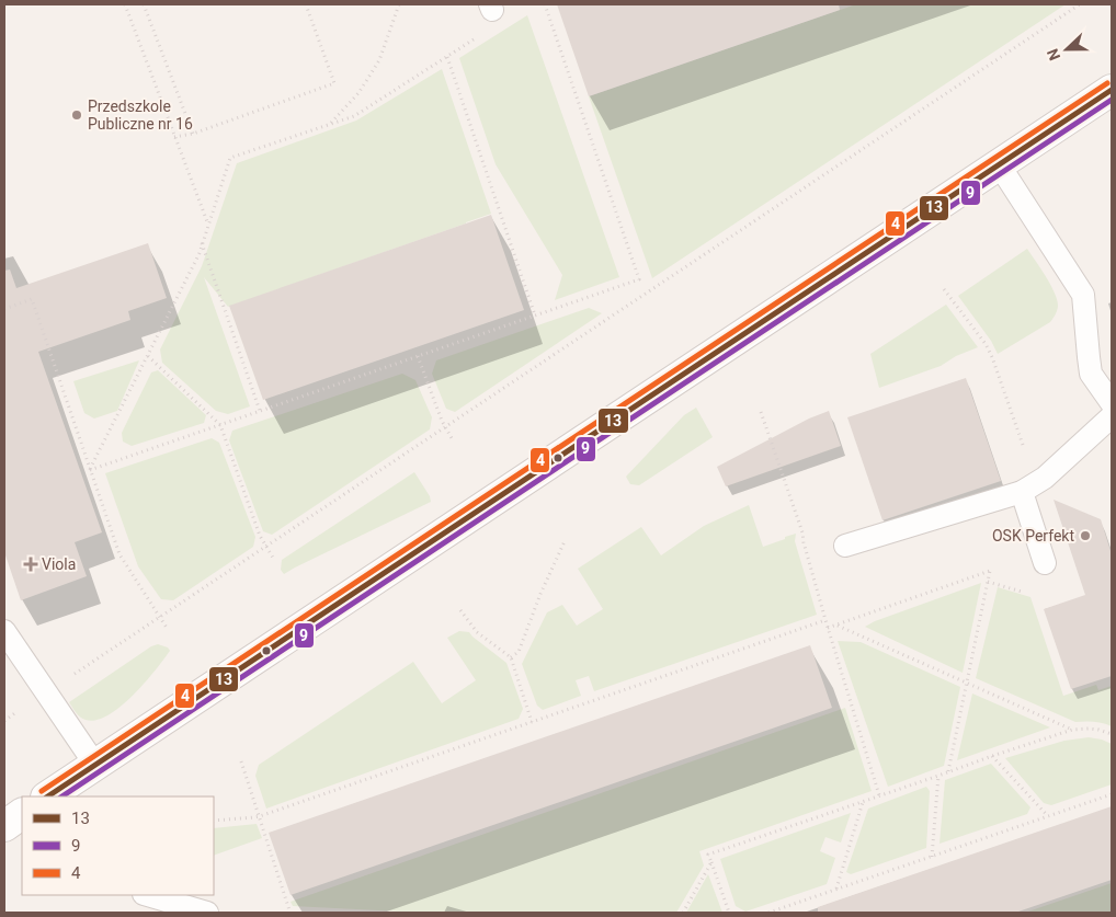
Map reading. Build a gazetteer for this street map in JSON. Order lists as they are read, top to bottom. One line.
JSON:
{"places":{"other":["Przedszkole Publiczne nr 16","OSK Perfekt"],"health":["Viola"]},"lines":["transit line 4","transit line 13","transit line 9"],"legend":["13","9","4"],"north":"left"}
